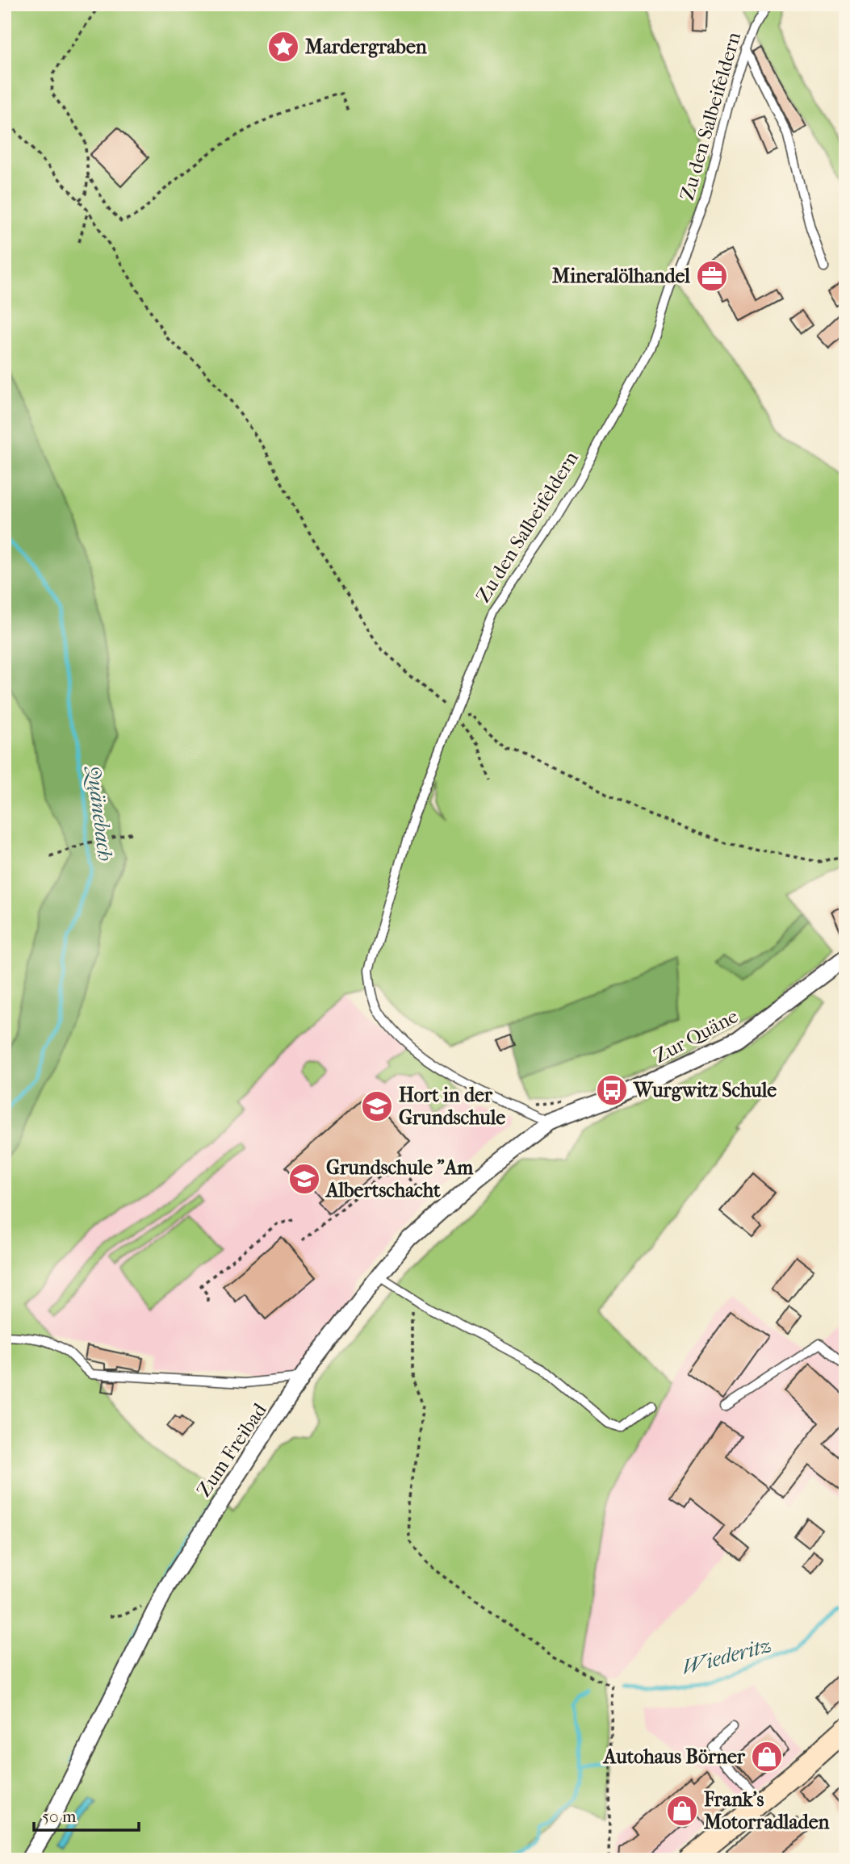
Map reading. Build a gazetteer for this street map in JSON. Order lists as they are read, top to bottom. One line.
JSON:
{"streets":{"street":["Zur Quäne","Zum Freibad"],"lane":["Zu den Salbeifeldern"]},"crossings":[["Zu den Salbeifeldern","Zur Quäne"],["Zu den Salbeifeldern","Zum Freibad"],["Zur Quäne","Zum Freibad"]],"water":["Quänebach","Wiederitz"],"places":{"place":["Mardergraben"],"office":["Mineralölhandel"],"bus stop":["Wurgwitz Schule"],"school or university":["Hort in der Grundschule","Grundschule \"Am Albertschacht"],"shop":["Autohaus Börner","Frank's Motorradladen"]},"scale_bar":"50 m"}
